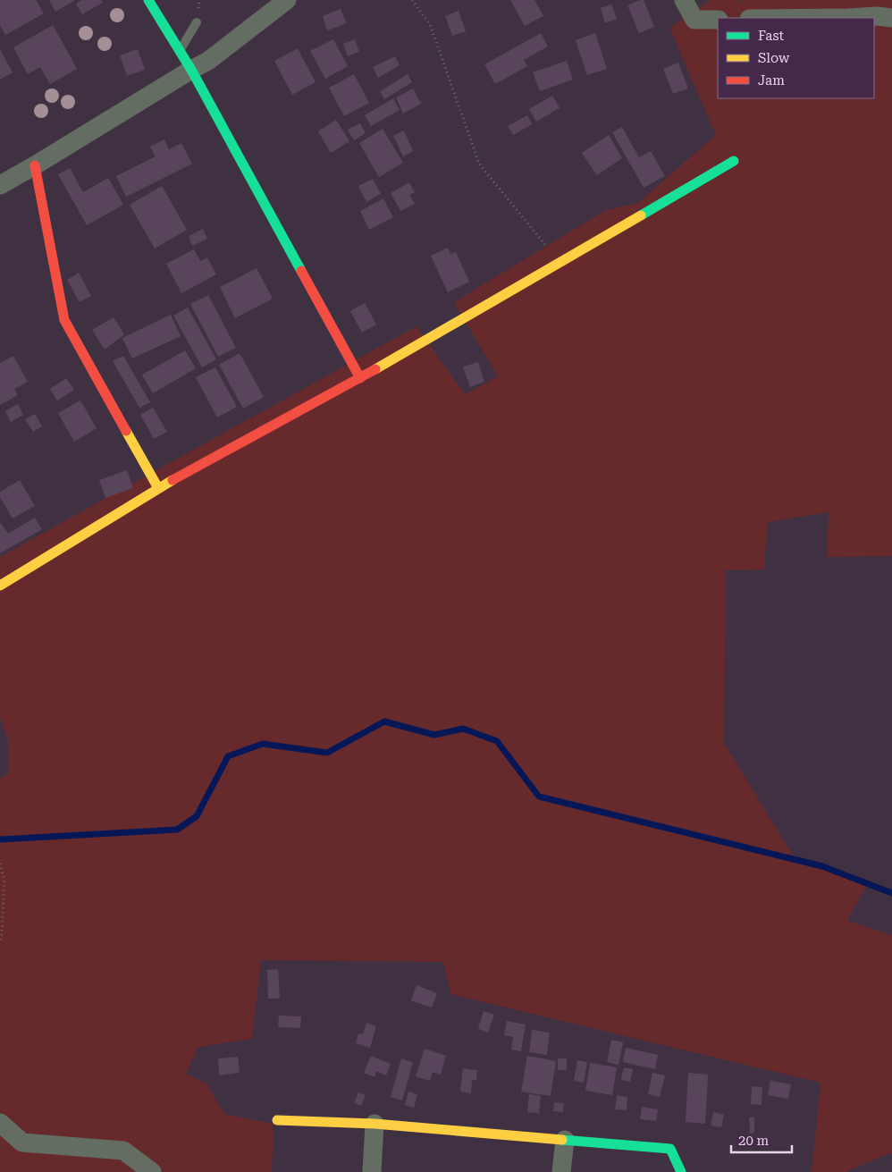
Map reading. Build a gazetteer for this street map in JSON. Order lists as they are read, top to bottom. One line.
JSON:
{"legend":["Fast","Slow","Jam"],"scale_bar":"20 m"}
